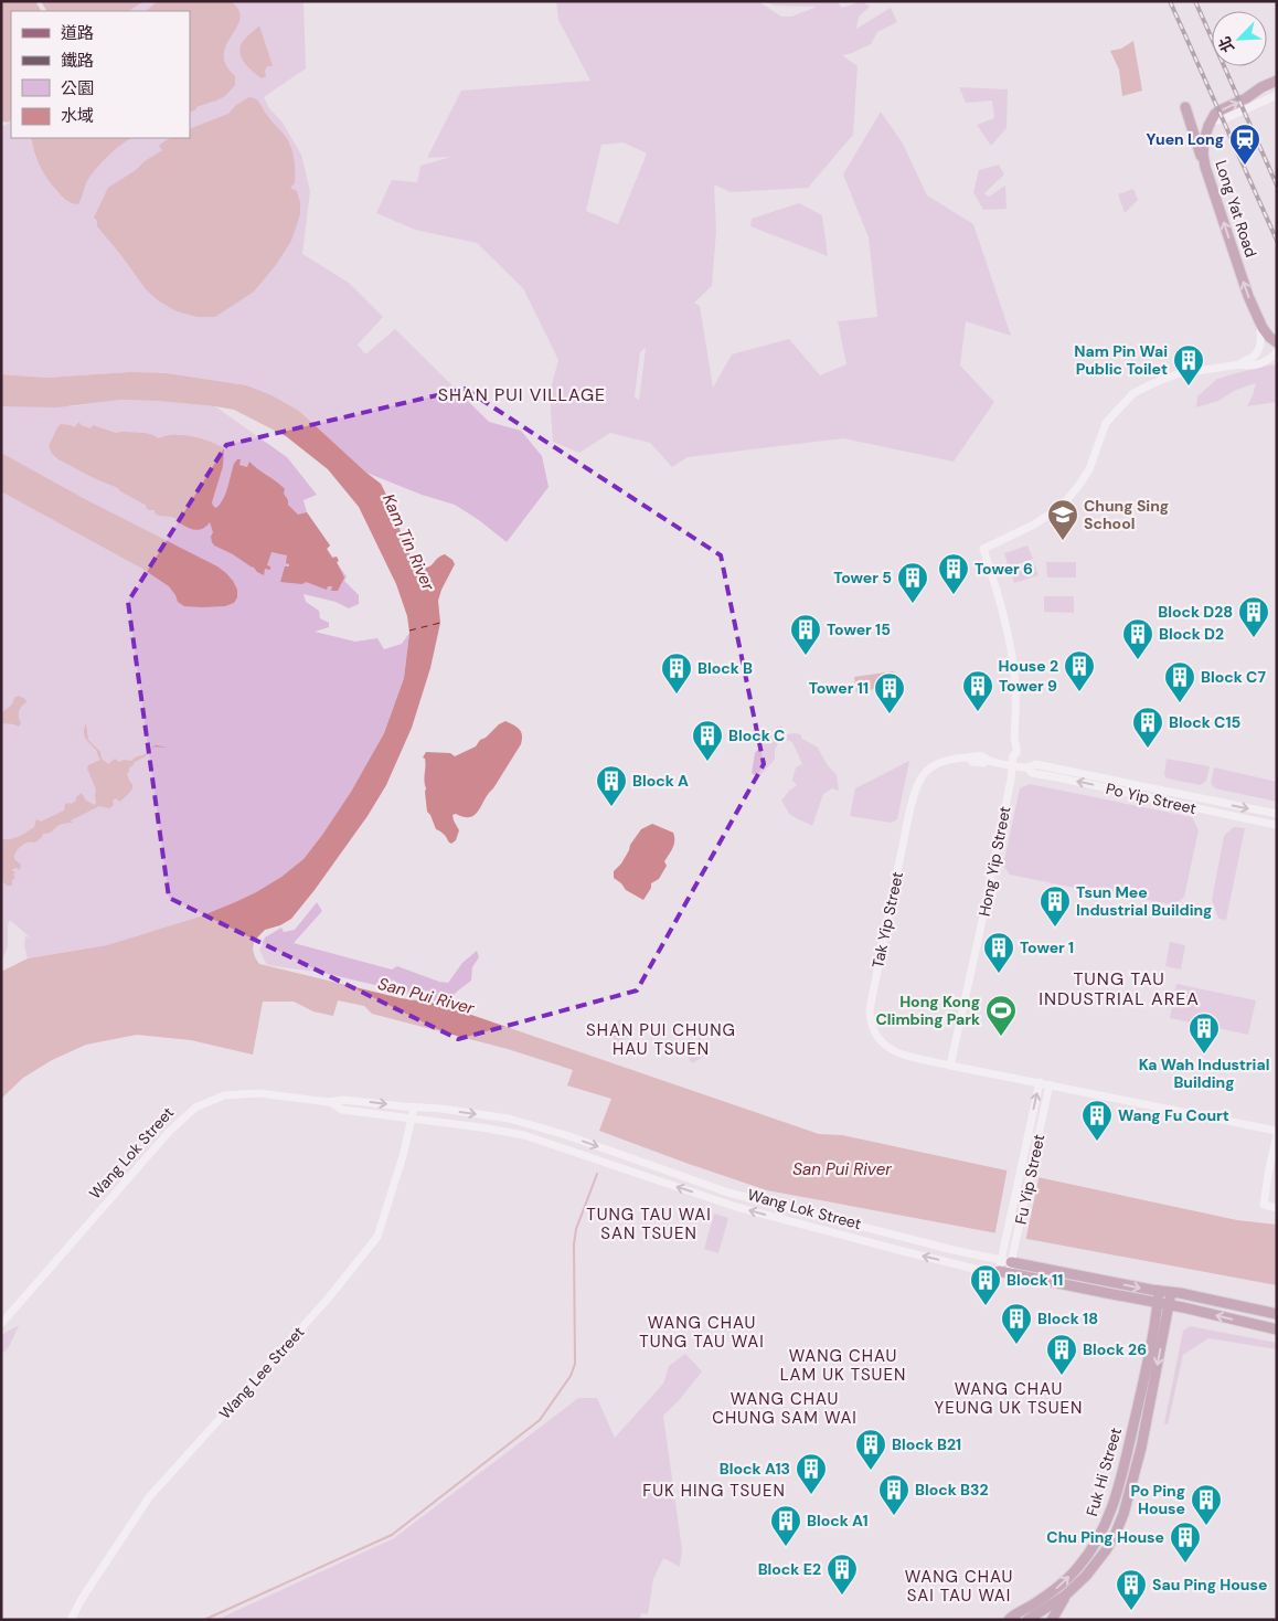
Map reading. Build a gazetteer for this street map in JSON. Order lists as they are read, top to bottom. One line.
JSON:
{"streets":{"main road":["Long Yat Road","Wang Lok Street","Fuk Hi Street"],"street":["Po Yip Street","Hong Yip Street","Tak Yip Street","Fu Yip Street","Wang Lee Street"]},"crossings":[["Po Yip Street","Hong Yip Street"],["Po Yip Street","Tak Yip Street"],["Hong Yip Street","Tak Yip Street"],["Tak Yip Street","Fu Yip Street"],["Wang Lok Street","Fu Yip Street"],["Wang Lok Street","Wang Lee Street"],["Wang Lok Street","Fuk Hi Street"]],"one_way":["Long Yat Road"],"districts":["SHAN PUI VILLAGE","TUNG TAU INDUSTRIAL AREA","SHAN PUI CHUNG HAU TSUEN","TUNG TAU WAI SAN TSUEN","WANG CHAU TUNG TAU WAI","WANG CHAU LAM UK TSUEN","WANG CHAU YEUNG UK TSUEN","WANG CHAU CHUNG SAM WAI","FUK HING TSUEN","WANG CHAU SAI TAU WAI"],"water":["Kam Tin River","San Pui River"],"places":{"station":["Yuen Long"],"building":["Nam Pin Wai Public Toilet","Tower 6","Tower 5","Block D28","Tower 15","Block D2","House 2","Block B","Block C7","Tower 9","Tower 11","Block C15","Block C","Block A","Tsun Mee Industrial Building","Tower 1","Ka Wah Industrial Building","Wang Fu Court","Block 11","Block 18","Block 26","Block B21","Block A13","Block B32","Po Ping House","Block A1","Chu Ping House","Block E2","Sau Ping House"],"school or university":["Chung Sing School"],"sports":["Hong Kong Climbing Park"]},"legend":["道路","鐵路","公園","水域"],"north":"bottom left"}
